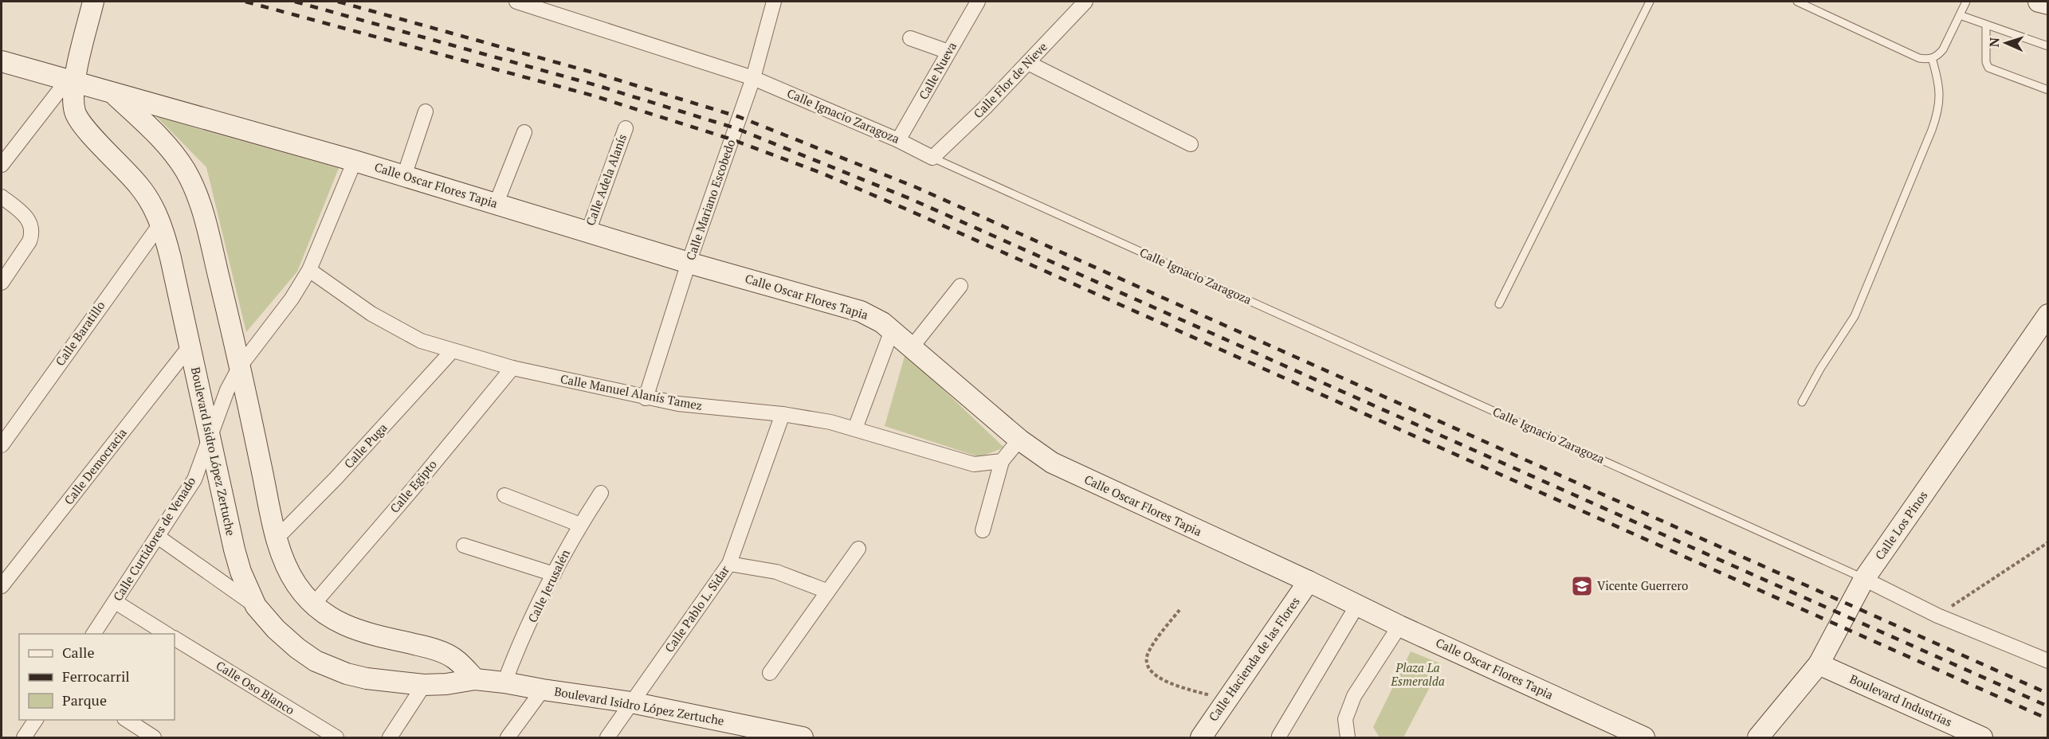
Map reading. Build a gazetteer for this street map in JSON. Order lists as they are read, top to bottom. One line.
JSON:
{"streets":{"street":["Calle Nueva","Calle Flor de Nieve","Calle Ignacio Zaragoza","Calle Adela Alanís","Calle Oscar Flores Tapia","Calle Mariano Escobedo","Calle Baratillo","Calle Manuel Alanís Tamez","Calle Puga","Boulevard Isidro López Zertuche","Calle Democracia","Calle Egipto","Calle Los Pinos","Calle Curtidores de Venado","Calle Jerusalén","Calle Pablo L. Sidar","Calle Hacienda de las Flores","Calle Oso Blanco","Boulevard Industrias"]},"crossings":[["Calle Nueva","Calle Ignacio Zaragoza"],["Calle Flor de Nieve","Calle Ignacio Zaragoza"],["Calle Ignacio Zaragoza","Calle Mariano Escobedo"],["Calle Ignacio Zaragoza","Calle Los Pinos"],["Calle Adela Alanís","Calle Oscar Flores Tapia"],["Calle Oscar Flores Tapia","Calle Mariano Escobedo"],["Calle Oscar Flores Tapia","Boulevard Isidro López Zertuche"],["Calle Oscar Flores Tapia","Calle Curtidores de Venado"],["Calle Oscar Flores Tapia","Calle Hacienda de las Flores"],["Calle Mariano Escobedo","Calle Manuel Alanís Tamez"],["Calle Baratillo","Boulevard Isidro López Zertuche"],["Calle Manuel Alanís Tamez","Calle Puga"],["Calle Manuel Alanís Tamez","Calle Egipto"],["Calle Manuel Alanís Tamez","Calle Curtidores de Venado"],["Calle Manuel Alanís Tamez","Calle Pablo L. Sidar"],["Boulevard Isidro López Zertuche","Calle Democracia"],["Boulevard Isidro López Zertuche","Calle Curtidores de Venado"],["Boulevard Isidro López Zertuche","Calle Jerusalén"],["Boulevard Isidro López Zertuche","Calle Pablo L. Sidar"],["Calle Los Pinos","Boulevard Industrias"]],"parks":["Plaza La Esmeralda"],"places":{"school or university":["Vicente Guerrero"]},"legend":["Calle","Ferrocarril","Parque"],"north":"left"}
